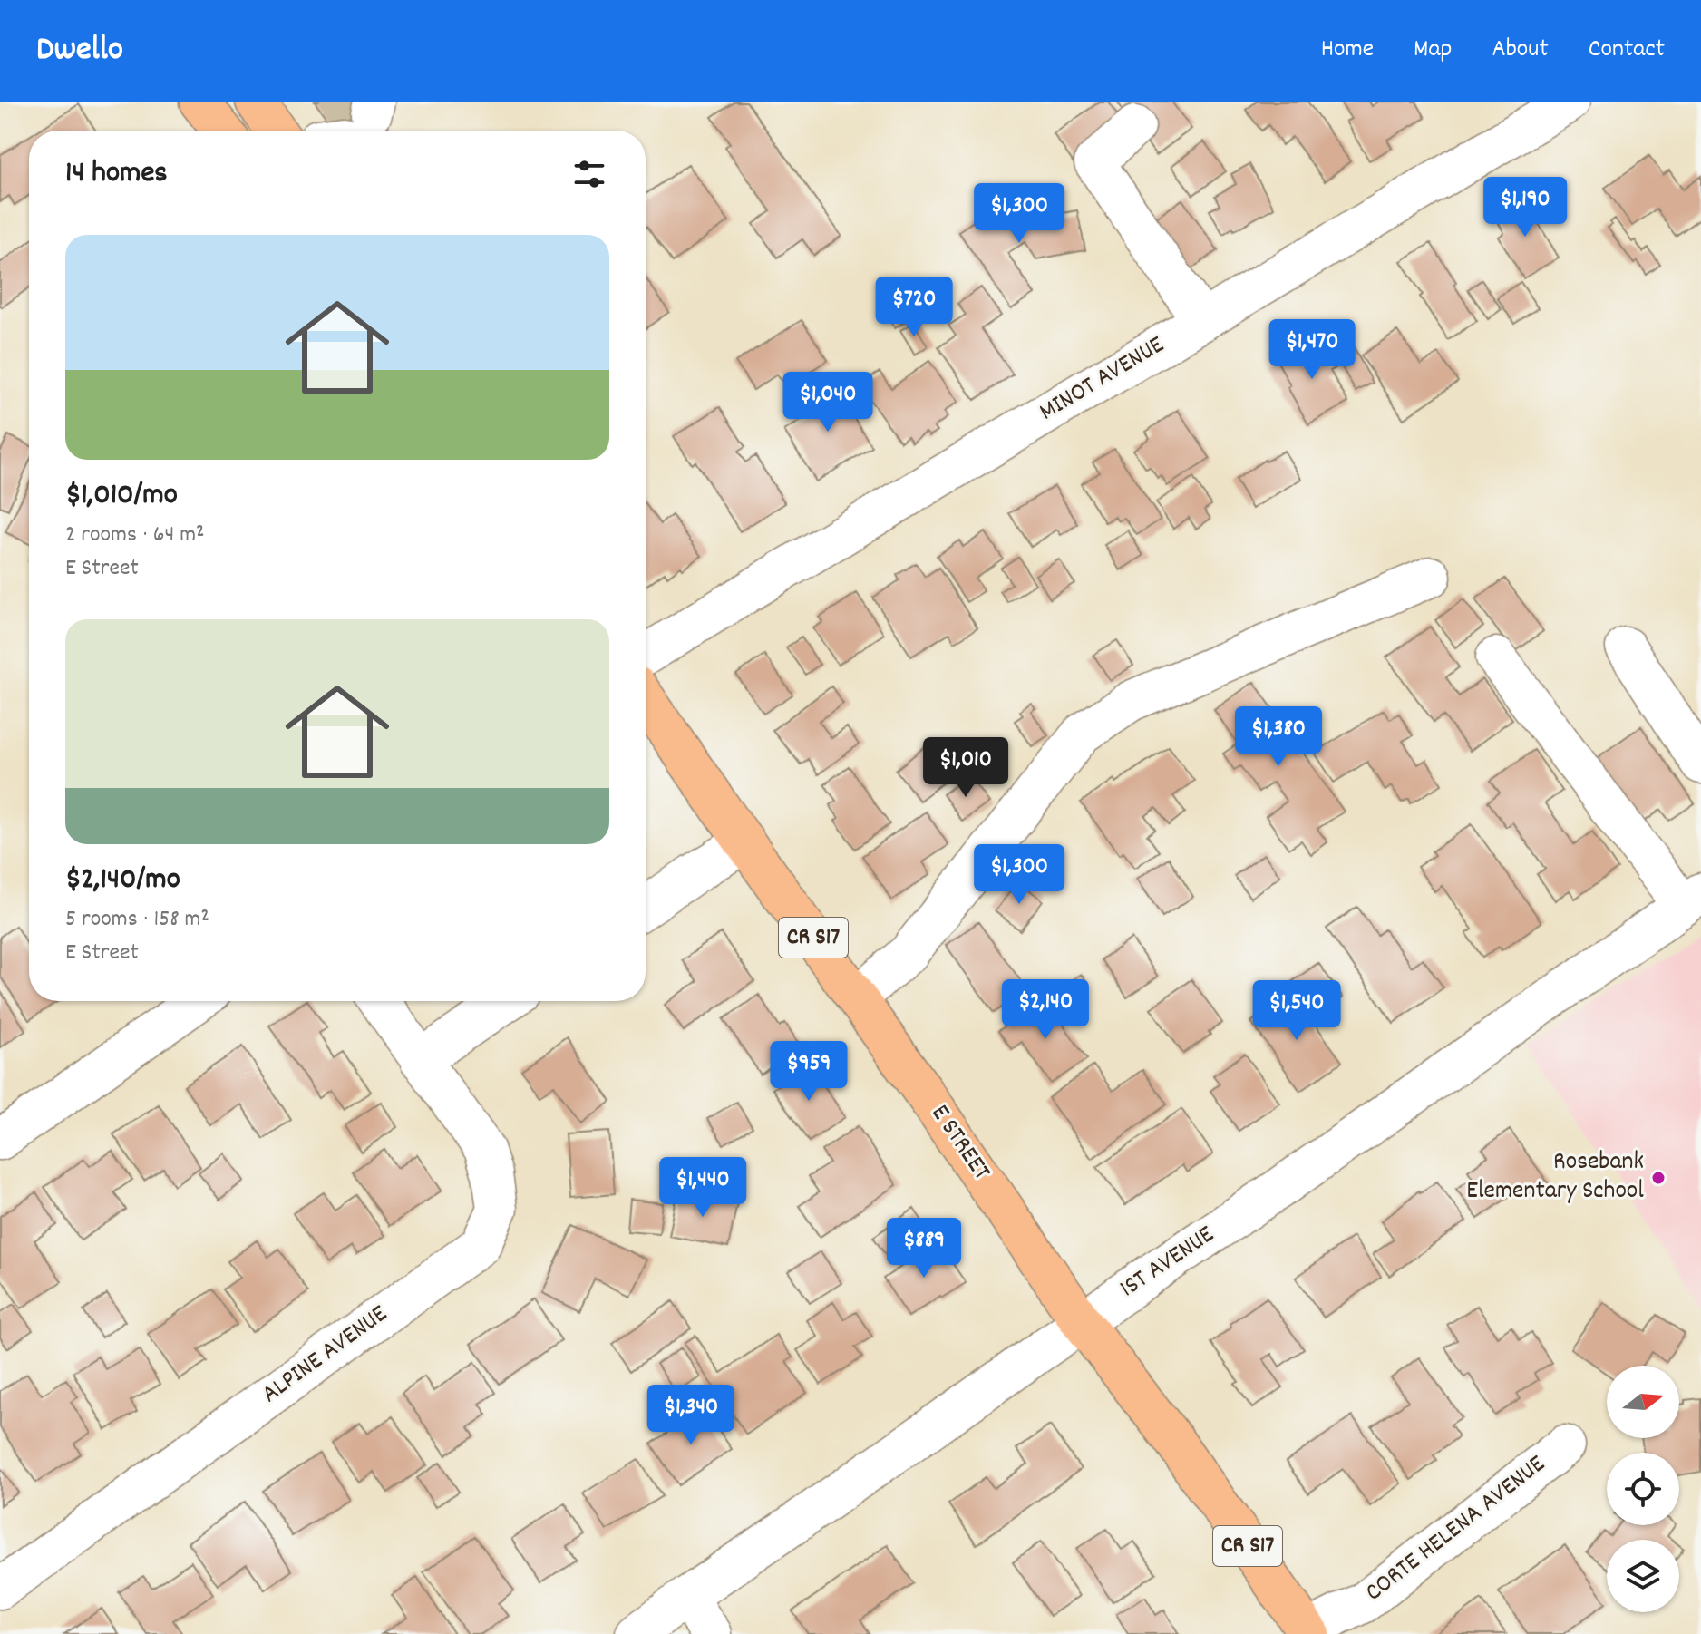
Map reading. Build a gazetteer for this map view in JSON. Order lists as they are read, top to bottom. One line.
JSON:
{"streets":{"main road":["CR S17","E STREET"],"street":["MINOT AVENUE","1ST AVENUE","ALPINE AVENUE","CORTE HELENA AVENUE"]},"crossings":[["E STREET","1ST AVENUE"],["E STREET","CORTE HELENA AVENUE"]],"places":["Rosebank Elementary School"],"north":"right","page":{"header":"Dwello","nav":["Home","Map","About","Contact"],"heading":"14 homes","price":["$1,190","$1,300","$720","$1,470","$1,040","$1,380","$1,010","$1,300","$2,140","$1,540","$959","$1,440","$889","$1,340"],"list":[{"name":"$1,010/mo","note":"2 rooms · 64 m² · E Street"},{"name":"$2,140/mo","note":"5 rooms · 158 m² · E Street"}]}}
